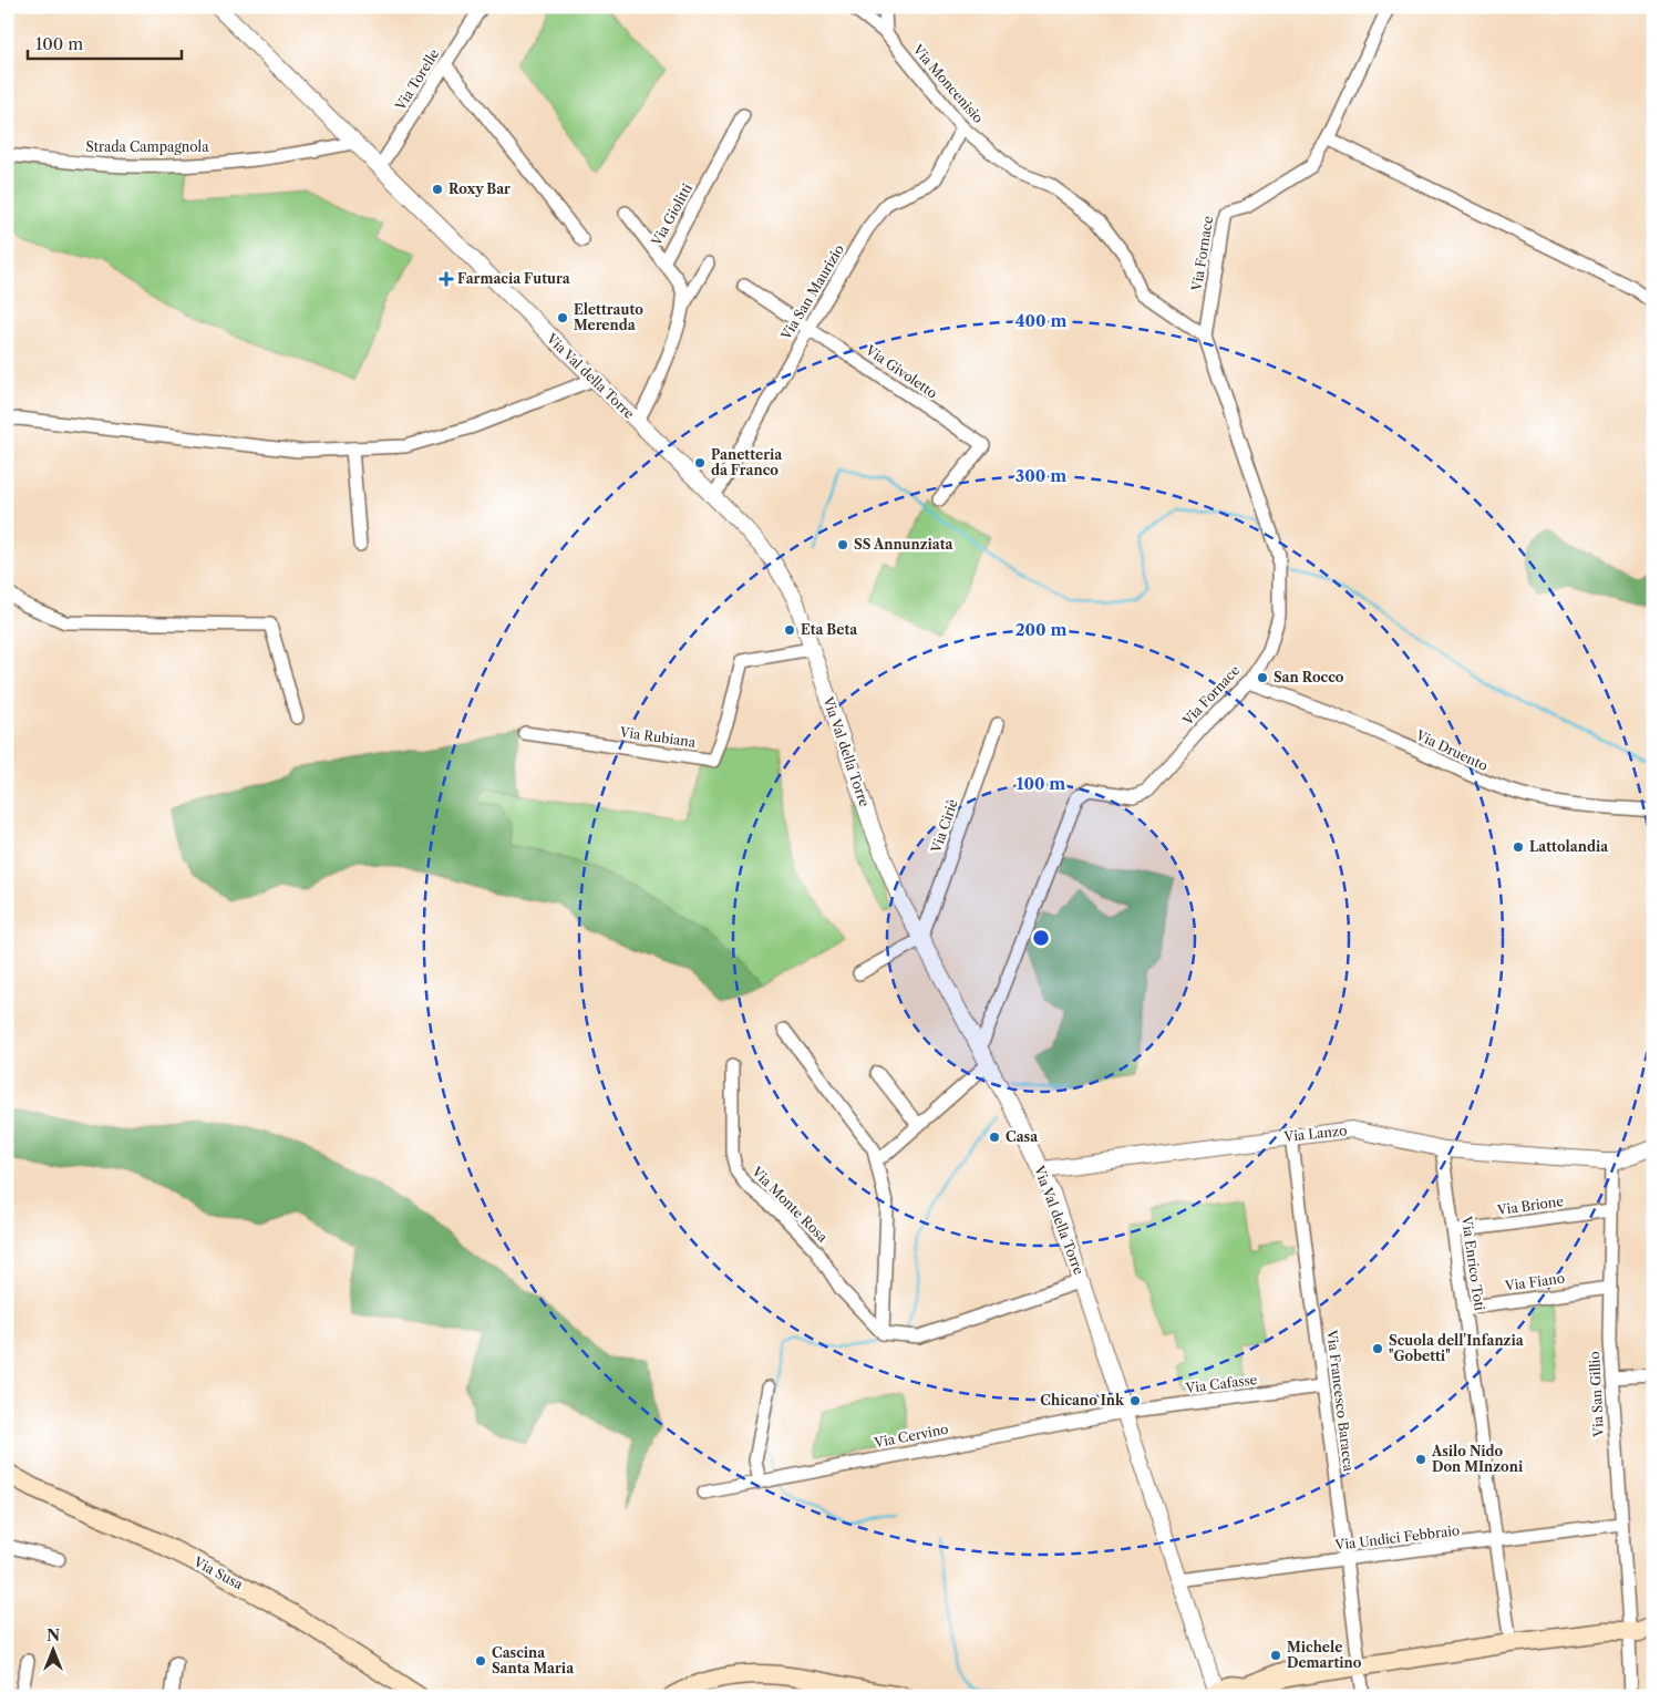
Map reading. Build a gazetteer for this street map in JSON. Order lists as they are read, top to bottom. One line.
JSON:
{"streets":{"main road":["Via Susa"],"street":["Via Torelle","Via Moncenisio","Strada Campagnola","Via Giolitti","Via Fornace","Via San Maurizio","Via Givoletto","Via Val della Torre","Via Rubiana","Via Druento","Via Ciriè","Via Lanzo","Via Monte Rosa","Via Brione","Via Enrico Toti","Via Fiano","Via Cafasse","Via San Gillio","Via Francesco Baracca","Via Cervino","Via Undici Febbraio"]},"crossings":[["Via Torelle","Via Val della Torre"],["Via Moncenisio","Via Fornace"],["Via Moncenisio","Via San Maurizio"],["Strada Campagnola","Via Val della Torre"],["Via Giolitti","Via Val della Torre"],["Via Fornace","Via Val della Torre"],["Via Fornace","Via Druento"],["Via San Maurizio","Via Givoletto"],["Via San Maurizio","Via Val della Torre"],["Via Val della Torre","Via Rubiana"],["Via Val della Torre","Via Ciriè"],["Via Val della Torre","Via Lanzo"],["Via Val della Torre","Via Cafasse"],["Via Val della Torre","Via Cervino"],["Via Val della Torre","Via Undici Febbraio"],["Via Lanzo","Via Enrico Toti"],["Via Lanzo","Via San Gillio"],["Via Lanzo","Via Francesco Baracca"],["Via Brione","Via Enrico Toti"],["Via Brione","Via San Gillio"],["Via Enrico Toti","Via Fiano"],["Via Enrico Toti","Via Undici Febbraio"],["Via Fiano","Via San Gillio"],["Via Cafasse","Via Francesco Baracca"],["Via Cafasse","Via Cervino"],["Via San Gillio","Via Undici Febbraio"],["Via Francesco Baracca","Via Undici Febbraio"]],"places":{"other":["Roxy Bar","Elettrauto Merenda","Panetteria da Franco","SS Annunziata","Eta Beta","San Rocco","Lattolandia","Casa","Scuola dell'Infanzia \"Gobetti\"","Chicano Ink","Asilo Nido Don MInzoni","Michele Demartino","Cascina Santa Maria"],"health":["Farmacia Futura"]},"scale_bar":"100 m","north":"top","rings":["400 m","300 m","200 m","100 m"]}
